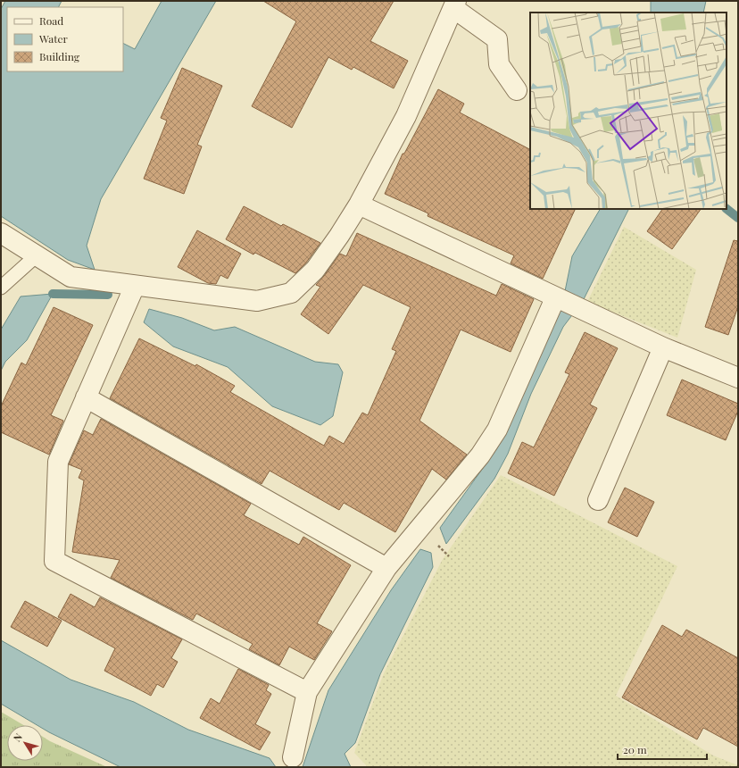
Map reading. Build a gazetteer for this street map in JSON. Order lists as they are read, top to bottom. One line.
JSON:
{"legend":["Road","Water","Building"],"scale_bar":"20 m","north":"top left"}
